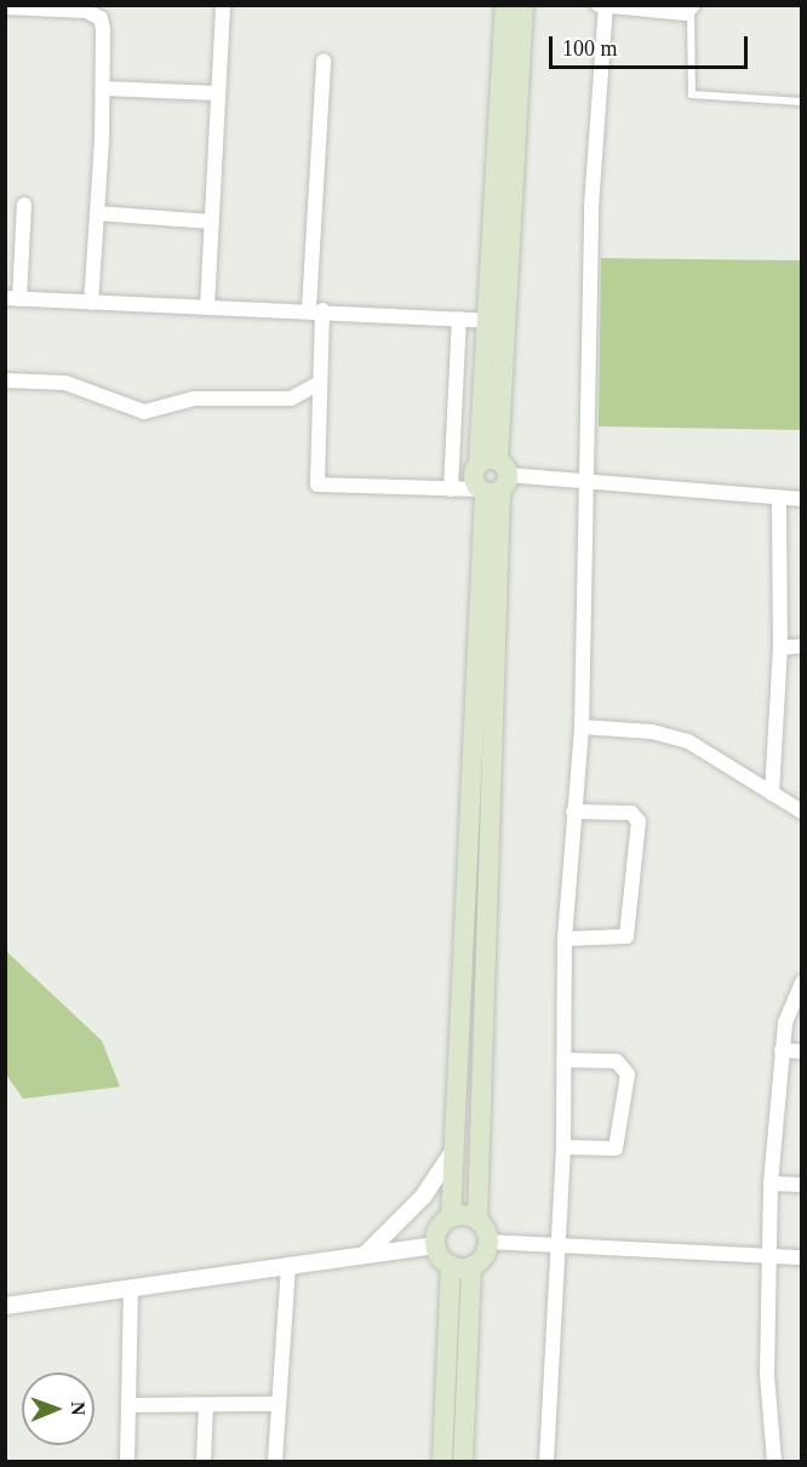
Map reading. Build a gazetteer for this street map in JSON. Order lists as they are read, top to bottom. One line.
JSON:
{"scale_bar":"100 m","north":"right"}
